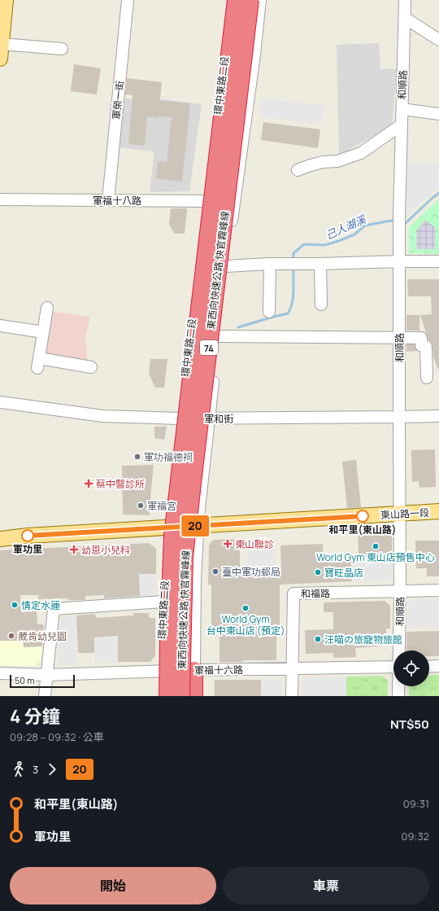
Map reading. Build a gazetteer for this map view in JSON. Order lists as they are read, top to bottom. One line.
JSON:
{"streets":{"highway":["東西向快速公路 快官霧峰線","74"],"main road":["東山路一段"],"street":["和順路","環中東路二段","軍榮一街","軍福十八路","軍和街","和福路","軍福十六路"]},"crossings":[["和順路","軍和街"],["和順路","東山路一段"],["和順路","和福路"],["環中東路二段","軍福十八路"],["環中東路二段","東西向快速公路 快官霧峰線"],["環中東路二段","74"],["環中東路二段","軍和街"],["環中東路二段","東山路一段"],["環中東路二段","軍福十六路"],["軍榮一街","軍福十八路"],["東西向快速公路 快官霧峰線","74"],["東西向快速公路 快官霧峰線","東山路一段"],["74","東山路一段"],["和福路","軍福十六路"]],"water":["己人湖溪"],"places":{"other":["軍功福德祠","軍福宮","和平里(東山路)","軍功里","World Gym 東山店預售中心","臺中軍功郵局","寶旺晶店","情定水蓮","World Gym 台中東山店 (預定)","葳肯幼兒園","汪喵の旅寵物旅館"],"health":["蔡中醫診所","東山聯診","幼恩小兒科"]},"lines":["bus line 20"],"scale_bar":"50 m","page":{"on_map":"20","scale":"50 m","heading":["4 分鐘","09:28 – 09:32 · 公車","NT$50"],"legs":["3","20"],"list":[{"name":"和平里(東山路)","value":"09:31"},{"name":"軍功里","value":"09:32"}],"buttons":["開始","車票"]}}
